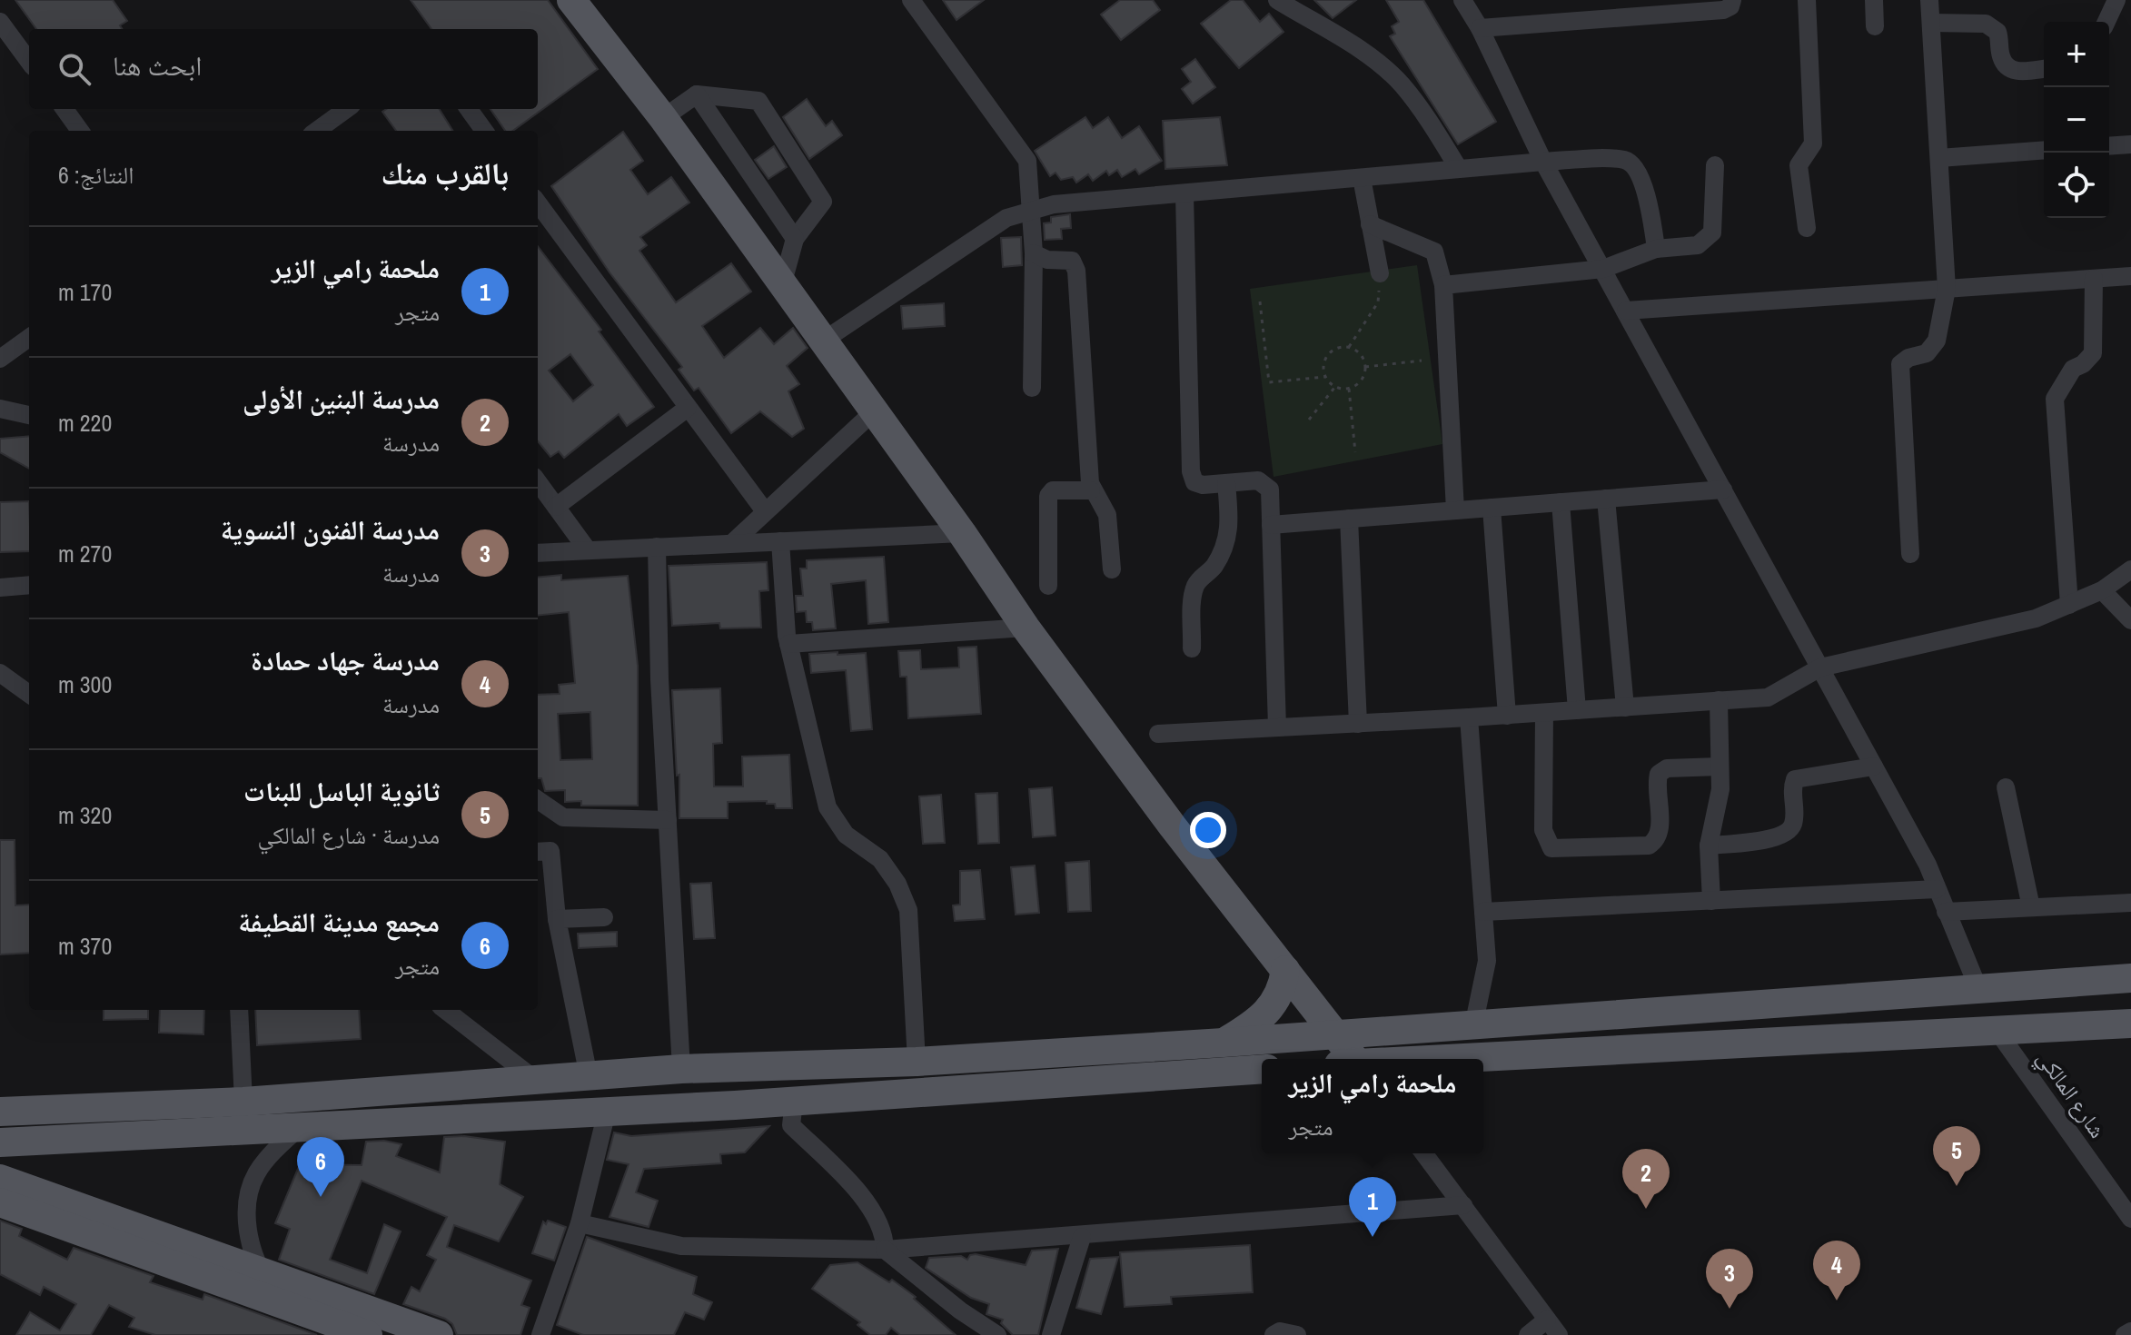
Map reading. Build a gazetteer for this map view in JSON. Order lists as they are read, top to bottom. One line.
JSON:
{"streets":{"street":["شارع المالكي"]},"page":{"map_buttons":["+","−"],"search":"ابحث هنا","heading":["بالقرب منك","النتائج: 6"],"list":[{"mark":"1","name":"ملحمة رامي الزير","note":"متجر","value":"170 m"},{"mark":"2","name":"مدرسة البنين الأولى","note":"مدرسة","value":"220 m"},{"mark":"3","name":"مدرسة الفنون النسوية","note":"مدرسة","value":"270 m"},{"mark":"4","name":"مدرسة جهاد حمادة","note":"مدرسة","value":"300 m"},{"mark":"5","name":"ثانوية الباسل للبنات","note":"مدرسة · شارع المالكي","value":"320 m"},{"mark":"6","name":"مجمع مدينة القطيفة","note":"متجر","value":"370 m"}],"popup":["ملحمة رامي الزير","متجر"],"pins":["5","6","2","1","4","3"]}}
